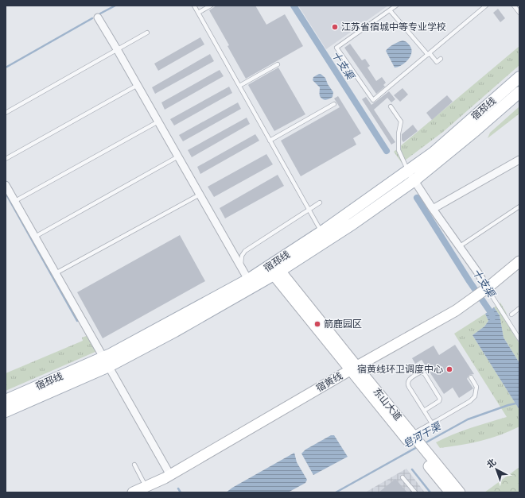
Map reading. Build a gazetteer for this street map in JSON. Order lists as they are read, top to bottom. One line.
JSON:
{"streets":{"main road":["宿邳线","宿黄线","东山大道"]},"crossings":[["宿邳线","东山大道"],["宿黄线","东山大道"]],"water":["十支渠","皂河干渠"],"places":["江苏省宿城中等专业学校","箭鹿园区","宿黄线环卫调度中心"],"north":"top left"}
